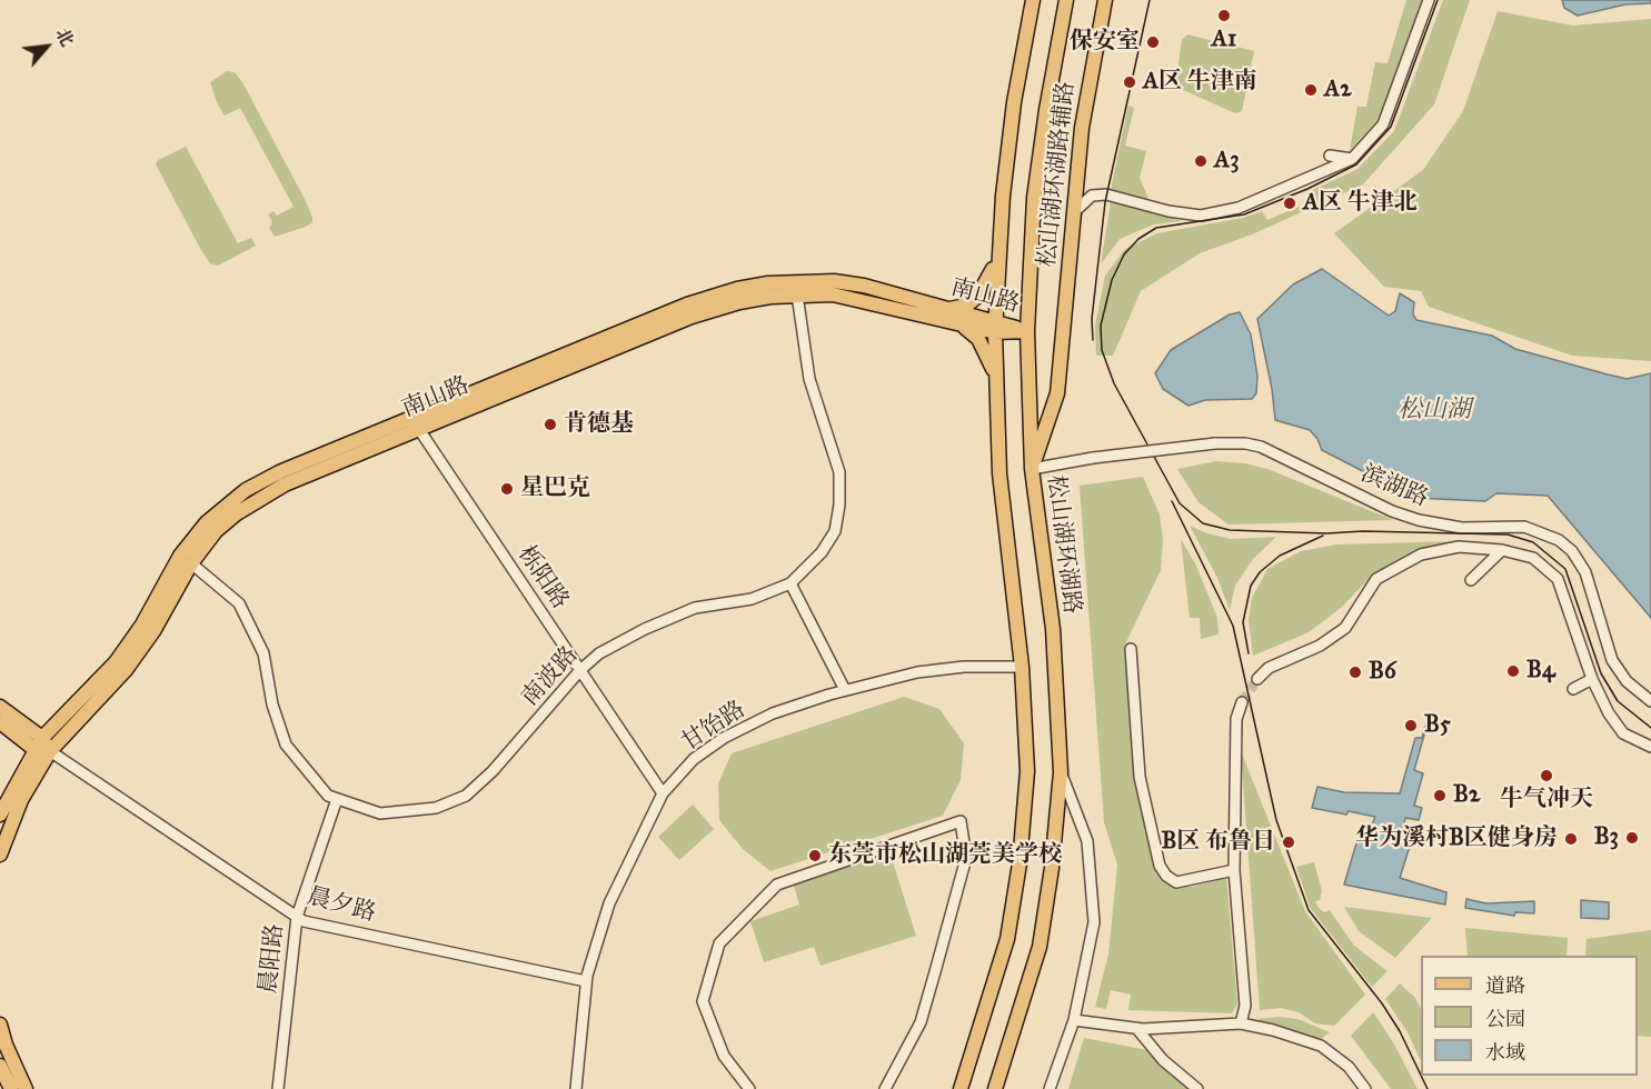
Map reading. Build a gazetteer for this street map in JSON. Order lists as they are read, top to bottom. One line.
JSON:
{"streets":{"main road":["松山湖环湖路辅路","南山路","松山湖环湖路"],"street":["滨湖路","栎阳路","南波路","甘饴路","晨夕路","晨阳路"]},"crossings":[["松山湖环湖路辅路","滨湖路"],["松山湖环湖路辅路","松山湖环湖路"],["南山路","松山湖环湖路"],["南山路","栎阳路"],["南山路","南波路"],["南山路","晨夕路"],["滨湖路","松山湖环湖路"],["栎阳路","南波路"],["栎阳路","甘饴路"],["南波路","晨阳路"],["甘饴路","晨夕路"],["晨夕路","晨阳路"]],"water":["松山湖"],"places":["A1","保安室","A区 牛津南","A2","A3","A区 牛津北","肯德基","星巴克","B4","B6","B5","牛气冲天","B2","B3","华为溪村B区健身房","B区 布鲁日","东莞市松山湖莞美学校"],"legend":["道路","公园","水域"],"north":"top right"}
